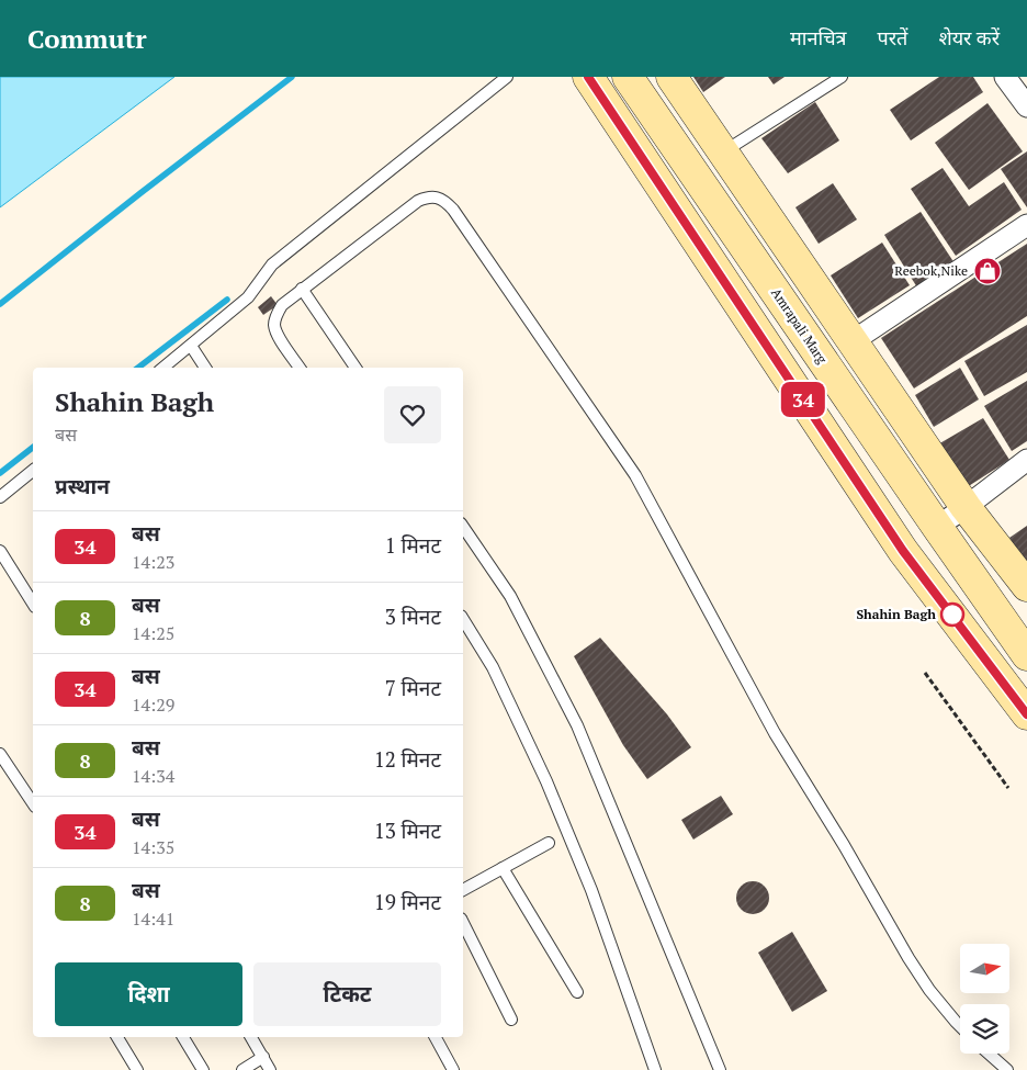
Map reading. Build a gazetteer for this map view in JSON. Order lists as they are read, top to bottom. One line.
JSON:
{"streets":{"main road":["Amrapali Marg"]},"places":{"shop":["Reebok,Nike"],"other":["Shahin Bagh"]},"lines":["bus line 34"],"north":"right","page":{"header":"Commutr","nav":["मानचित्र","परतें","शेयर करें"],"on_map":"34","heading":[["Shahin Bagh","बस"],"प्रस्थान"],"list":[{"mark":"34","name":"बस","note":"14:23","value":"1 मिनट"},{"mark":"8","name":"बस","note":"14:25","value":"3 मिनट"},{"mark":"34","name":"बस","note":"14:29","value":"7 मिनट"},{"mark":"8","name":"बस","note":"14:34","value":"12 मिनट"},{"mark":"34","name":"बस","note":"14:35","value":"13 मिनट"},{"mark":"8","name":"बस","note":"14:41","value":"19 मिनट"}],"buttons":["दिशा","टिकट"]}}
